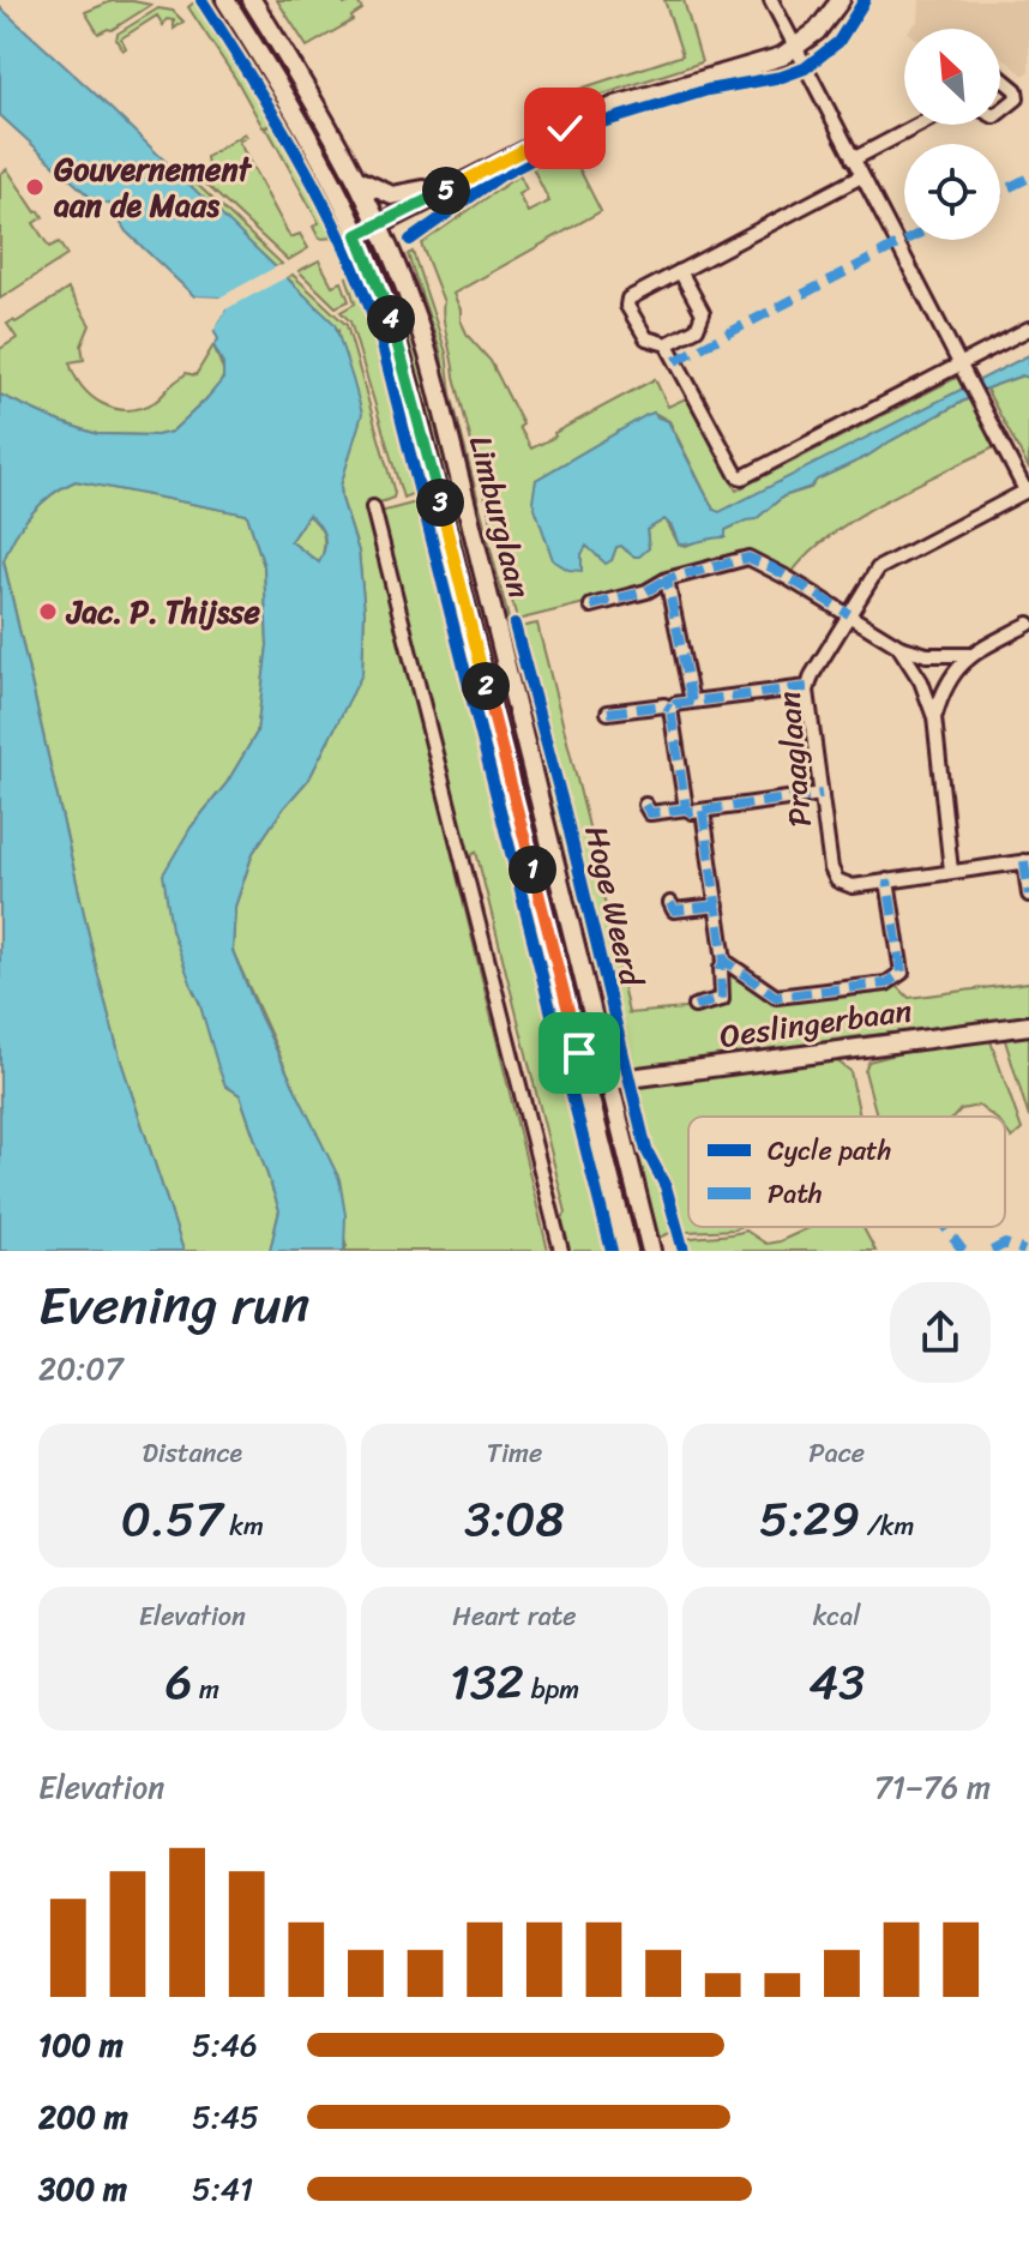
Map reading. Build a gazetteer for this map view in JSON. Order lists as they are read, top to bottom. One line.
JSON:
{"streets":{"main road":["Limburglaan","Oeslingerbaan"],"street":["Praaglaan"],"cycle path":["Hoge Weerd"]},"crossings":[["Limburglaan","Oeslingerbaan"]],"places":["Gouvernement aan de Maas","Jac. P. Thijsse"],"legend":["Cycle path","Path"],"north":"top left","page":{"pins":["5","4","3","2","1"],"heading":["Evening run","20:07"],"stats":[["Distance","0.57 km"],["Time","3:08"],["Pace","5:29 /km"],["Elevation","6 m"],["Heart rate","132 bpm"],["kcal","43"]],"chart":["Elevation","71–76 m"],"list":[{"name":"100 m","note":"5:46"},{"name":"200 m","note":"5:45"},{"name":"300 m","note":"5:41"}]}}
